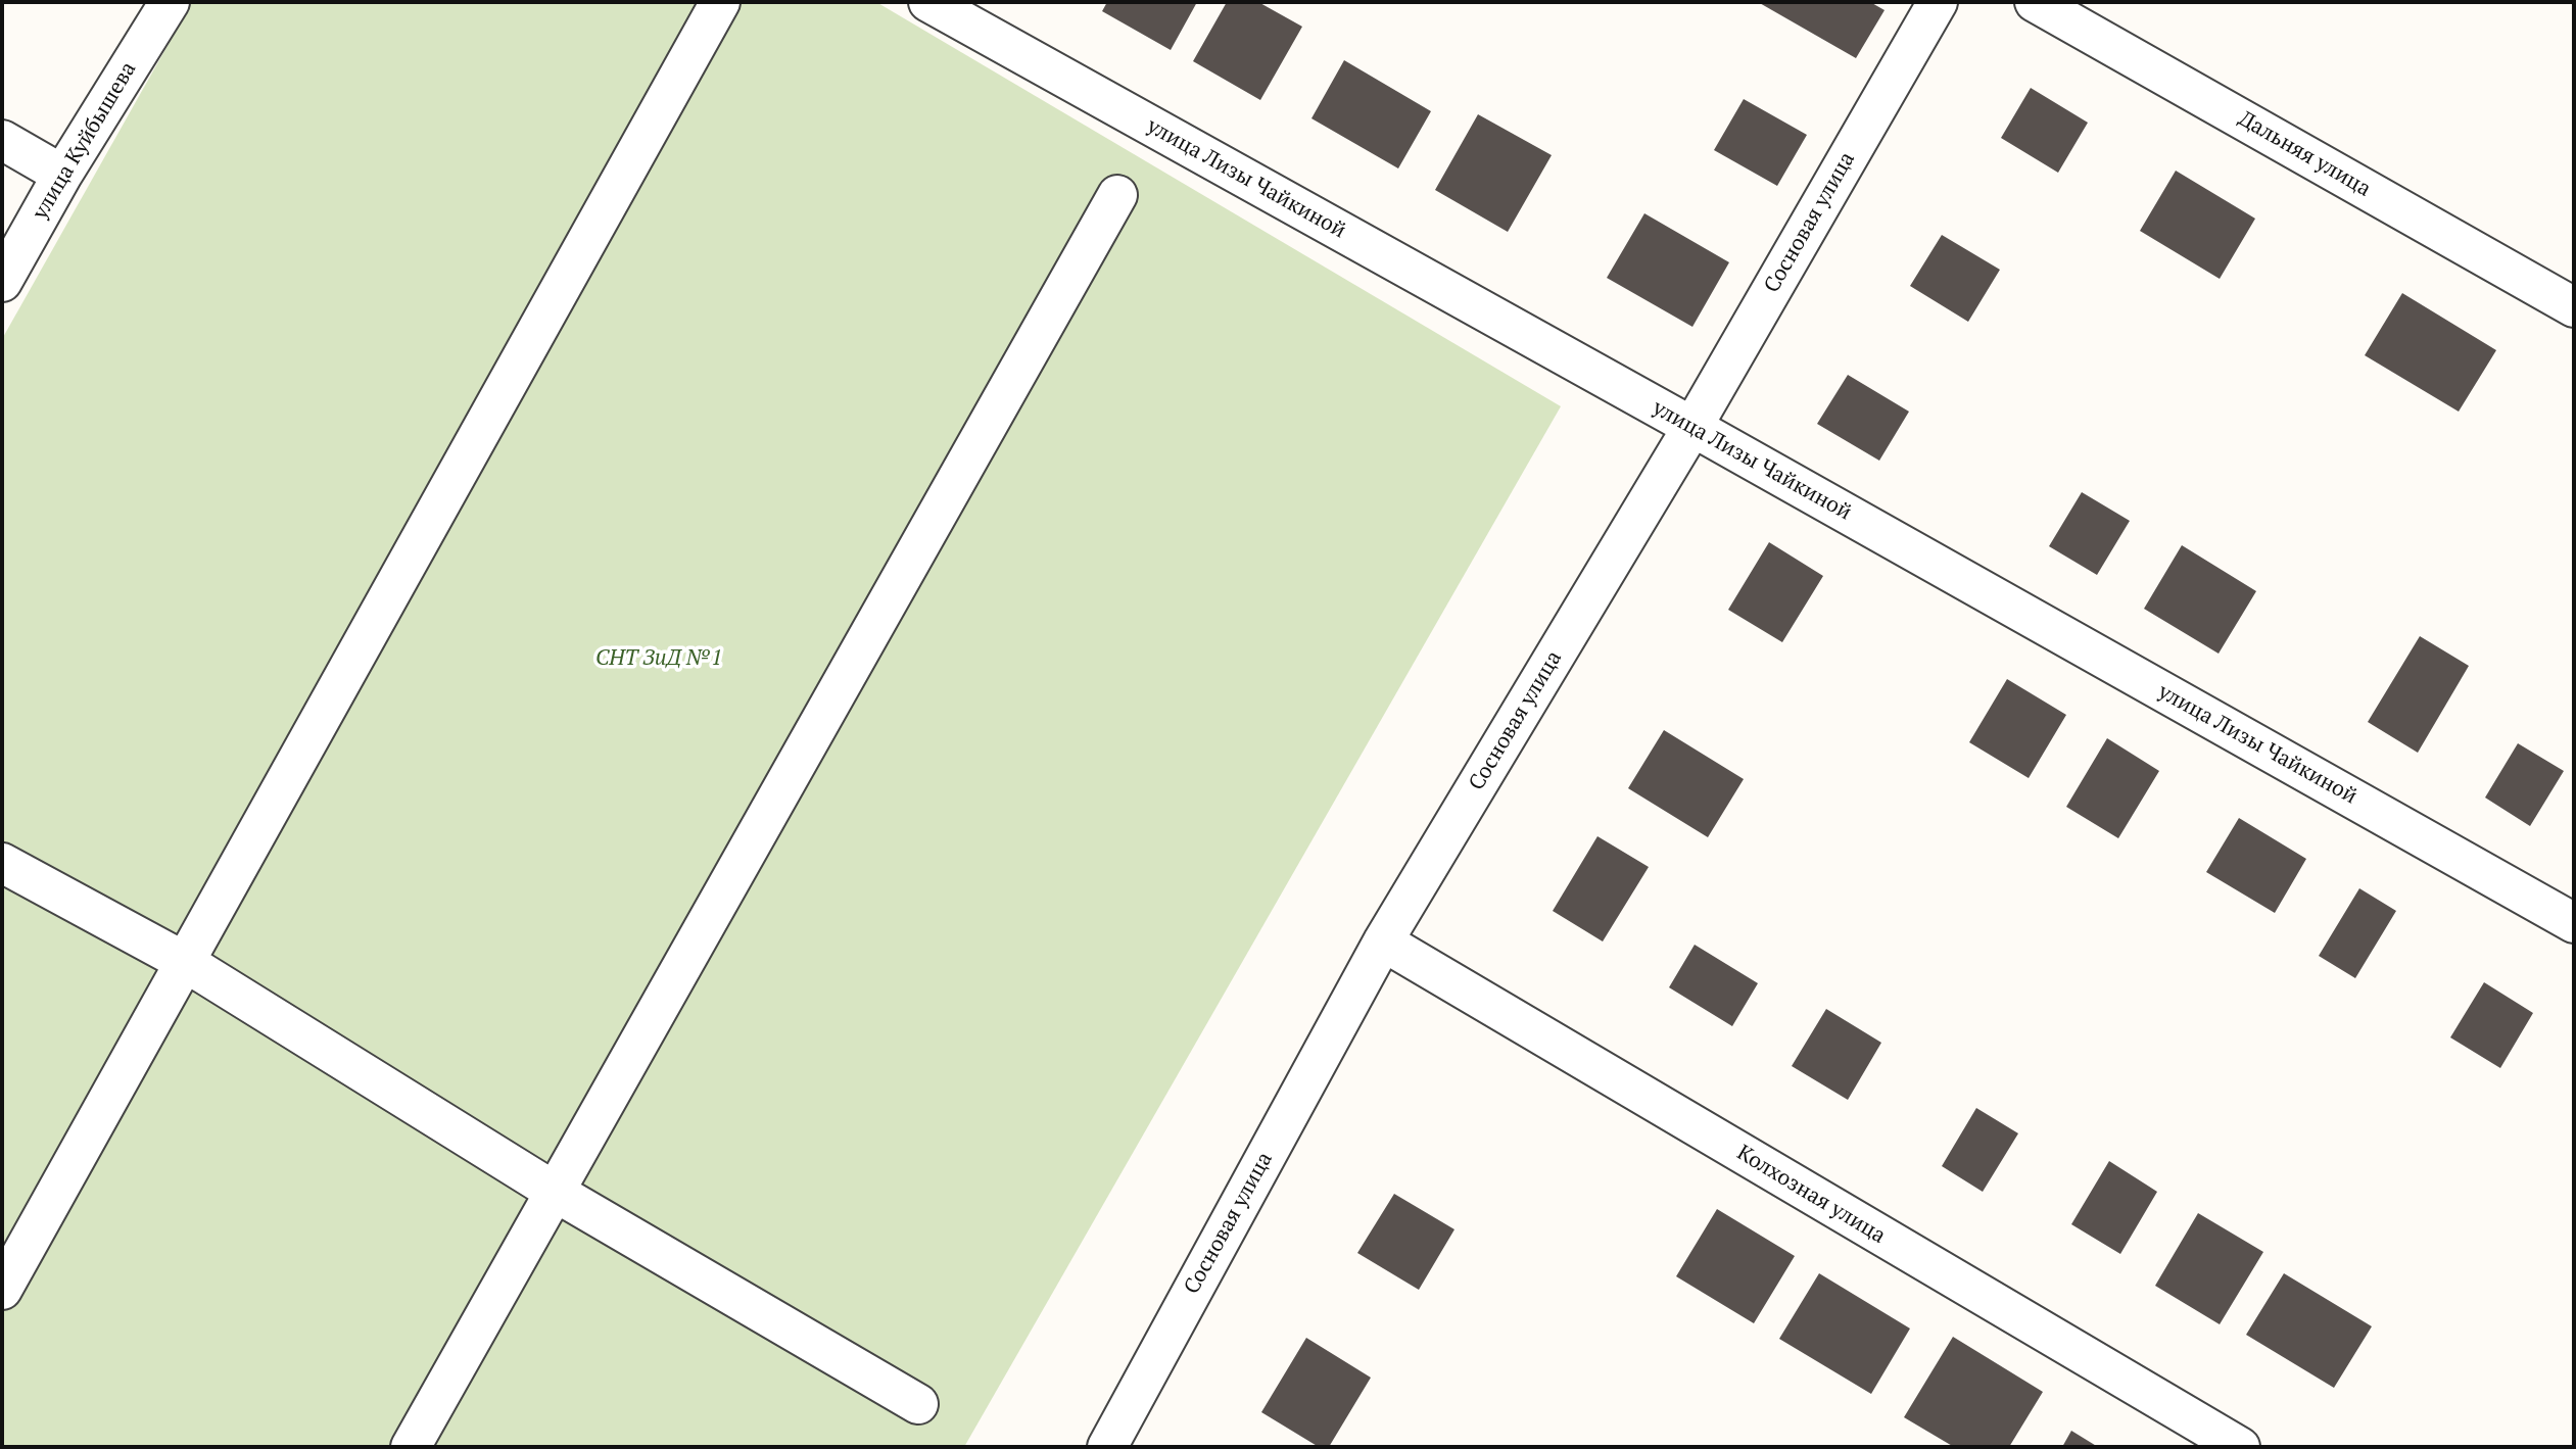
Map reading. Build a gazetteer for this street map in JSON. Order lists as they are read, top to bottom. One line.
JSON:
{"streets":{"street":["улица Куйбышева","Дальняя улица","улица Лизы Чайкиной","Сосновая улица","Колхозная улица"]},"crossings":[["улица Лизы Чайкиной","Сосновая улица"],["Сосновая улица","Колхозная улица"]],"parks":["СНТ ЗиД №1"]}
